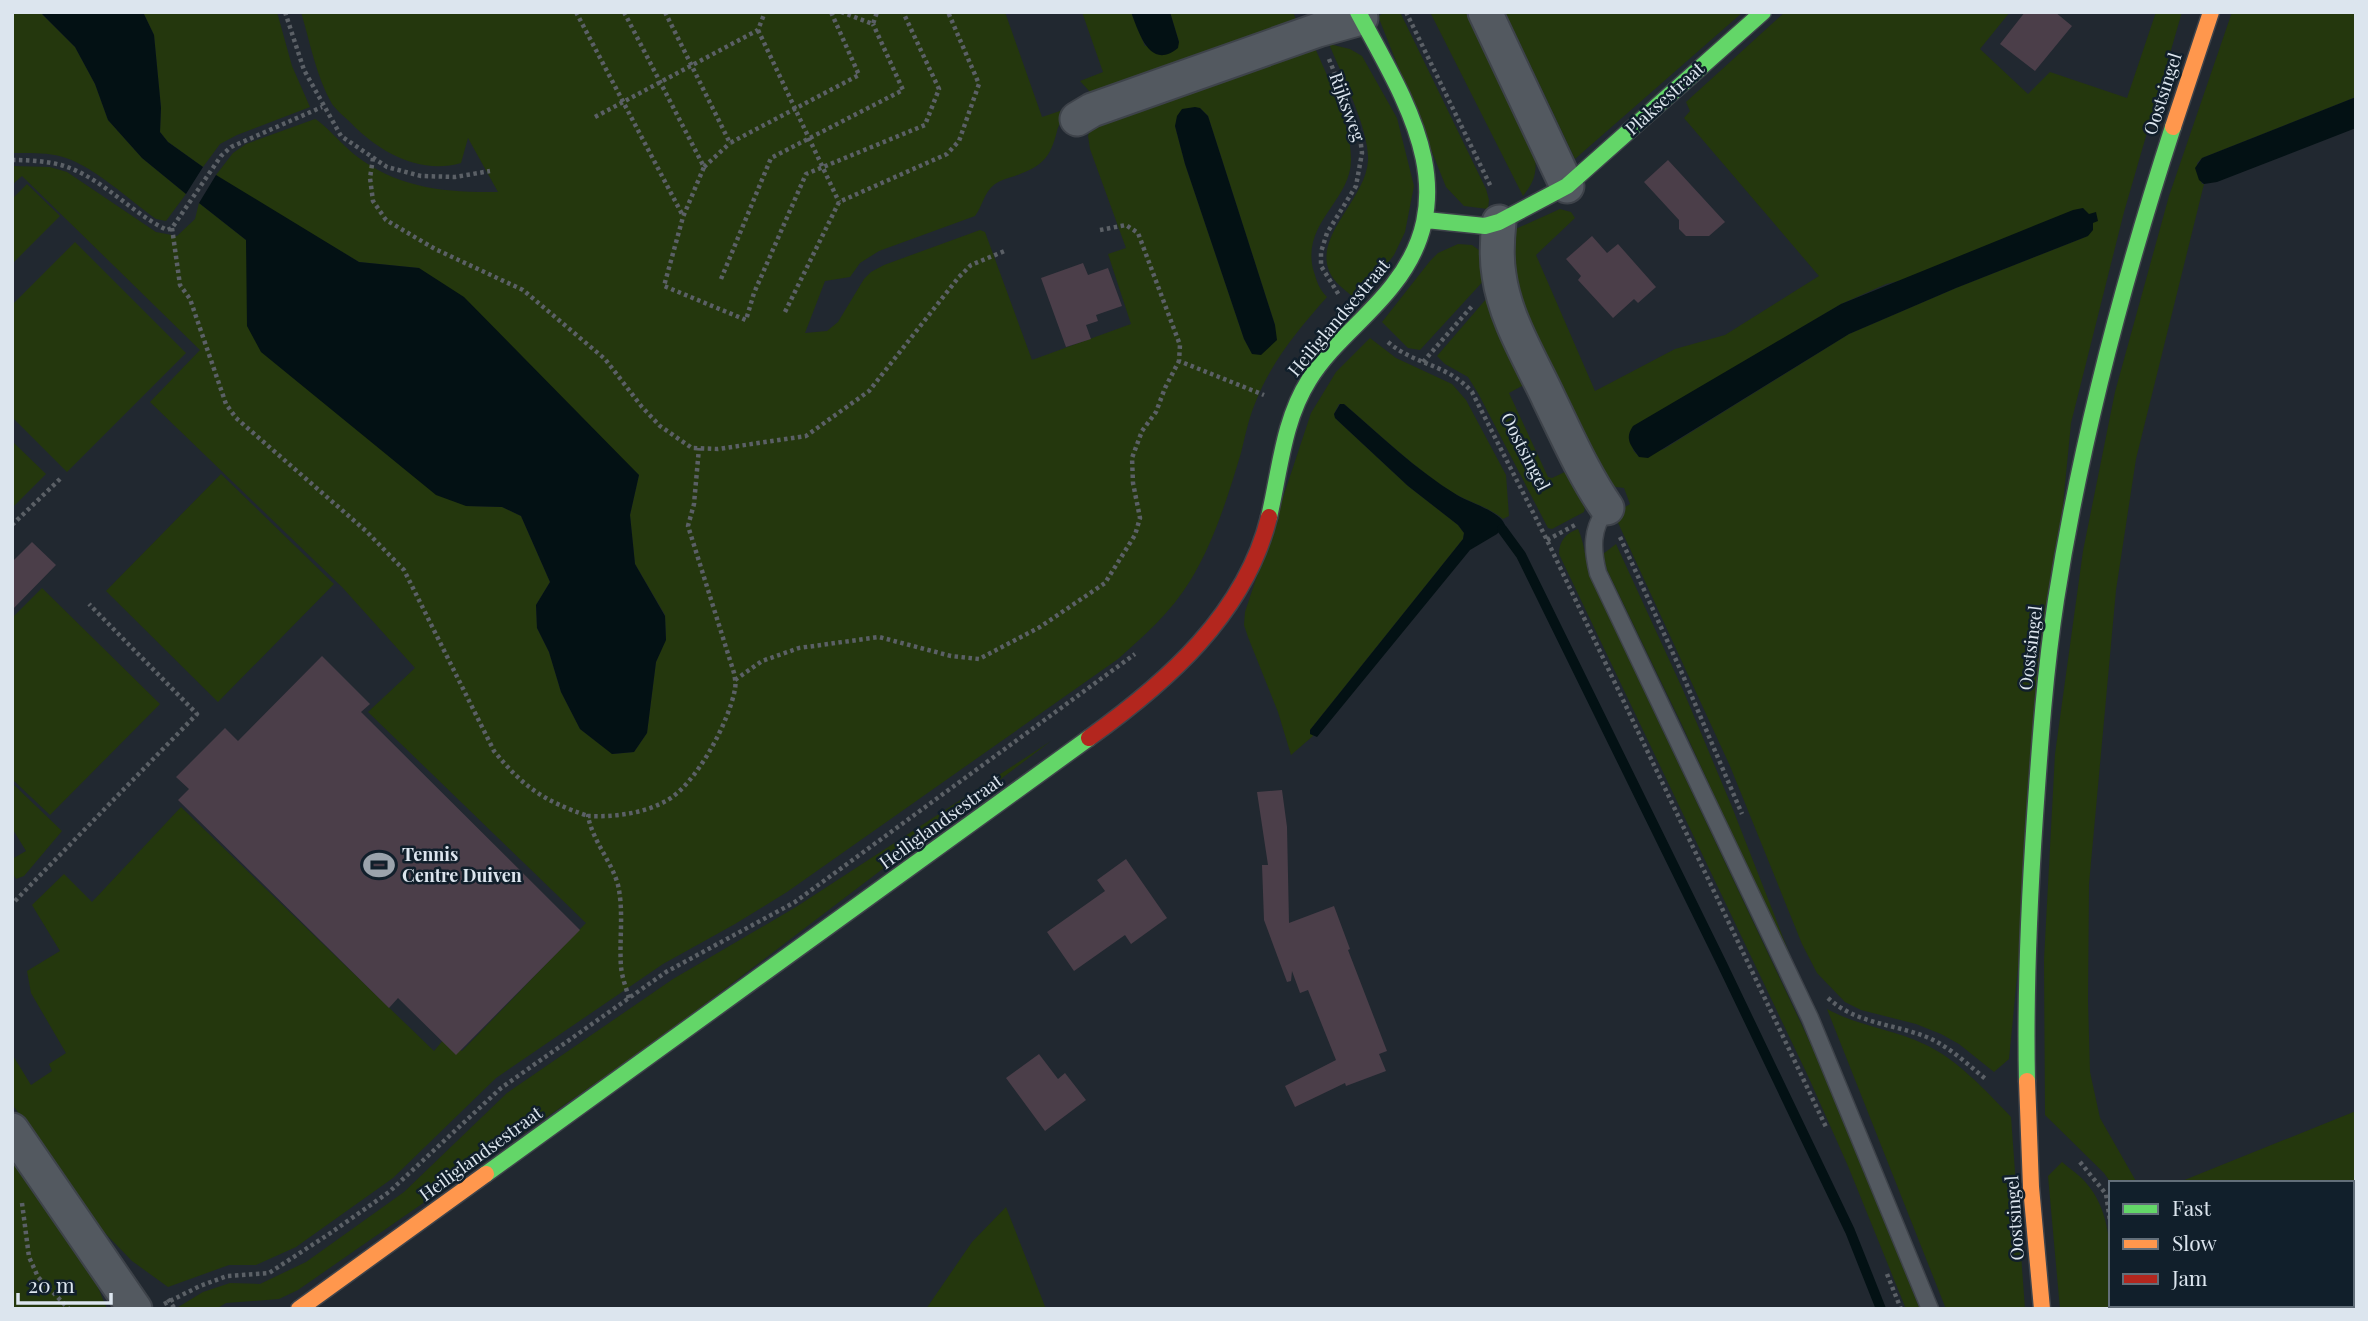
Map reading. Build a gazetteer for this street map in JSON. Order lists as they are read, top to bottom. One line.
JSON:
{"streets":{"street":["Oostsingel","Plaksestraat","Heiliglandsestraat"],"path":["Rijksweg"]},"crossings":[["Plaksestraat","Heiliglandsestraat"],["Rijksweg","Heiliglandsestraat"]],"places":{"sports":["Tennis Centre Duiven"]},"legend":["Fast","Slow","Jam"],"scale_bar":"20 m"}
